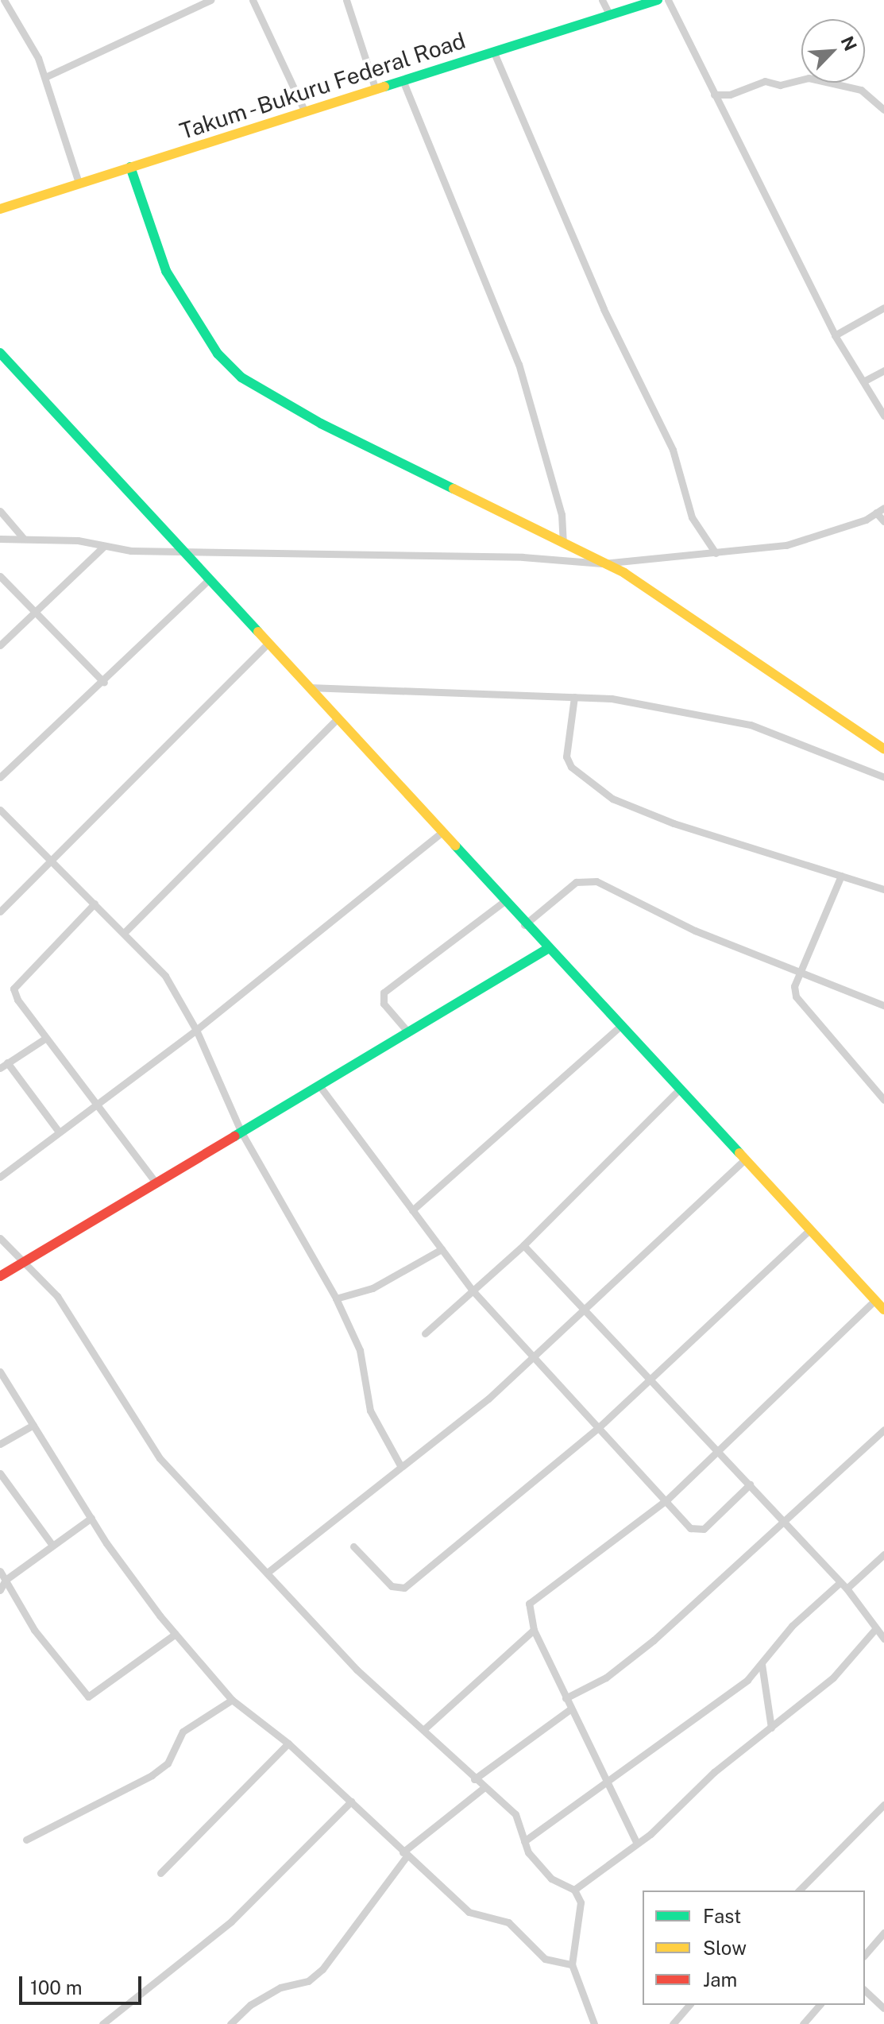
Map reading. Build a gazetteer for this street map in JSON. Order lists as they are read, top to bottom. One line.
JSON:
{"streets":{"main road":["Takum - Bukuru Federal Road"]},"legend":["Fast","Slow","Jam"],"scale_bar":"100 m","north":"top right"}
